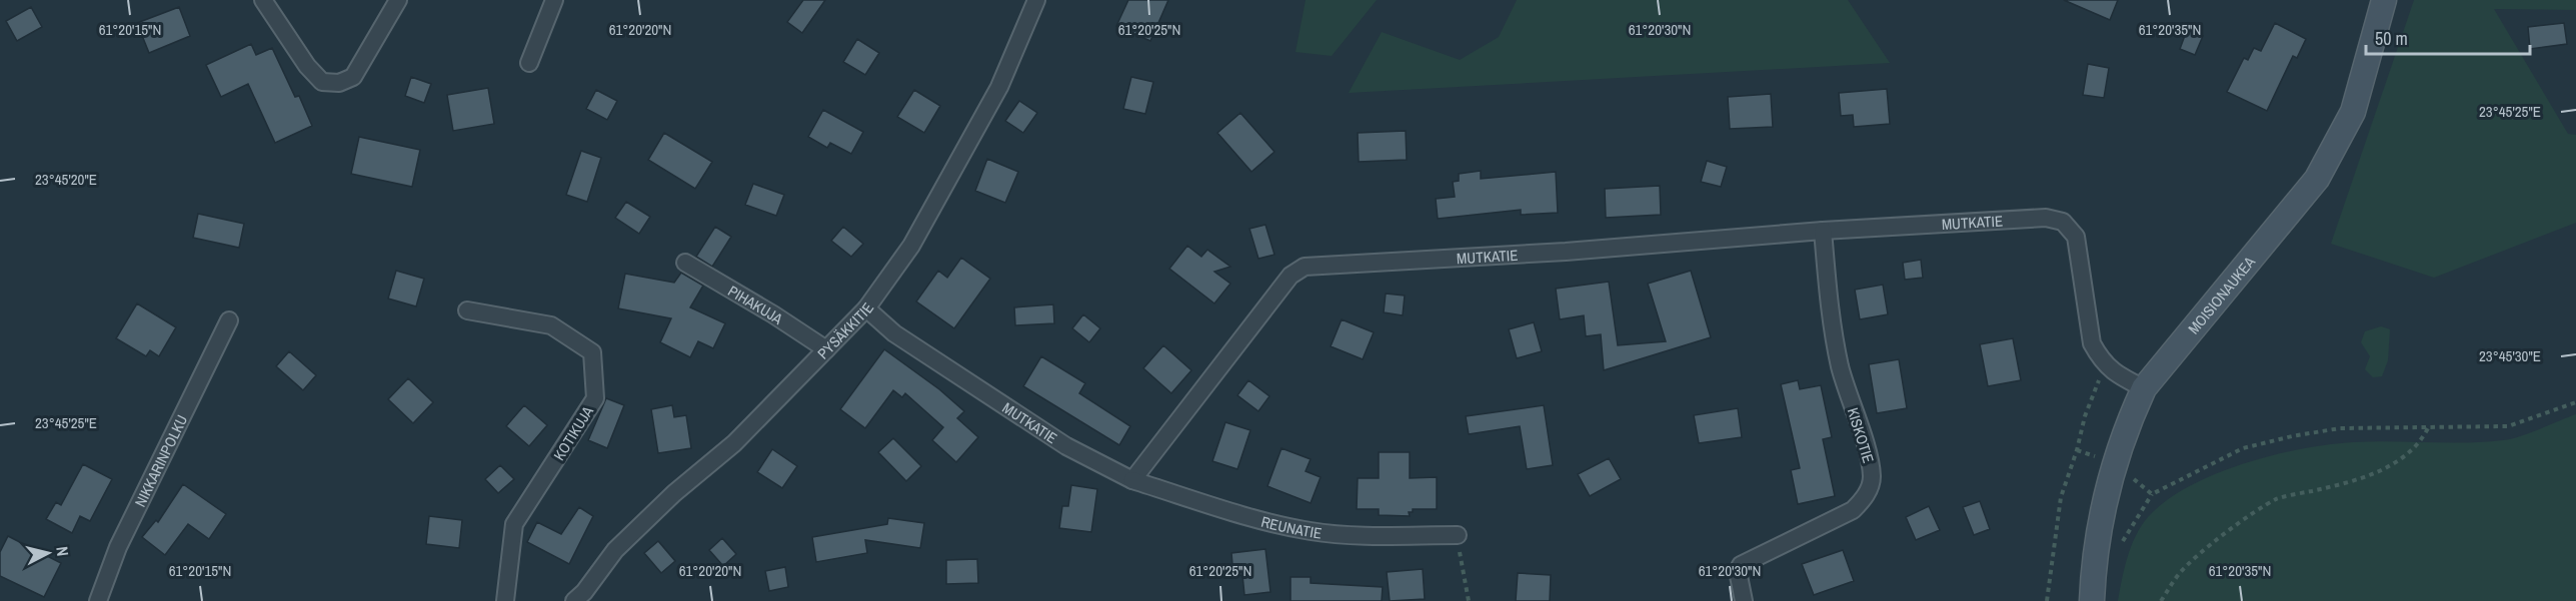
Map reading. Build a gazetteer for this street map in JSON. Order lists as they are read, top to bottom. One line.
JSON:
{"streets":{"street":["MUTKATIE","MOISIONAUKEA","PIHAKUJA","PYSÄKKITIE","KOTIKUJA","KISKOTIE","NIKKARINPOLKU","REUNATIE"]},"crossings":[["MUTKATIE","PYSÄKKITIE"],["MUTKATIE","KISKOTIE"],["MUTKATIE","REUNATIE"],["PIHAKUJA","PYSÄKKITIE"]],"scale_bar":"50 m","north":"right","coordinates":["61°20'15\"N","61°20'20\"N","61°20'25\"N","61°20'30\"N","61°20'35\"N","23°45'25\"E","23°45'20\"E","23°45'30\"E"]}
